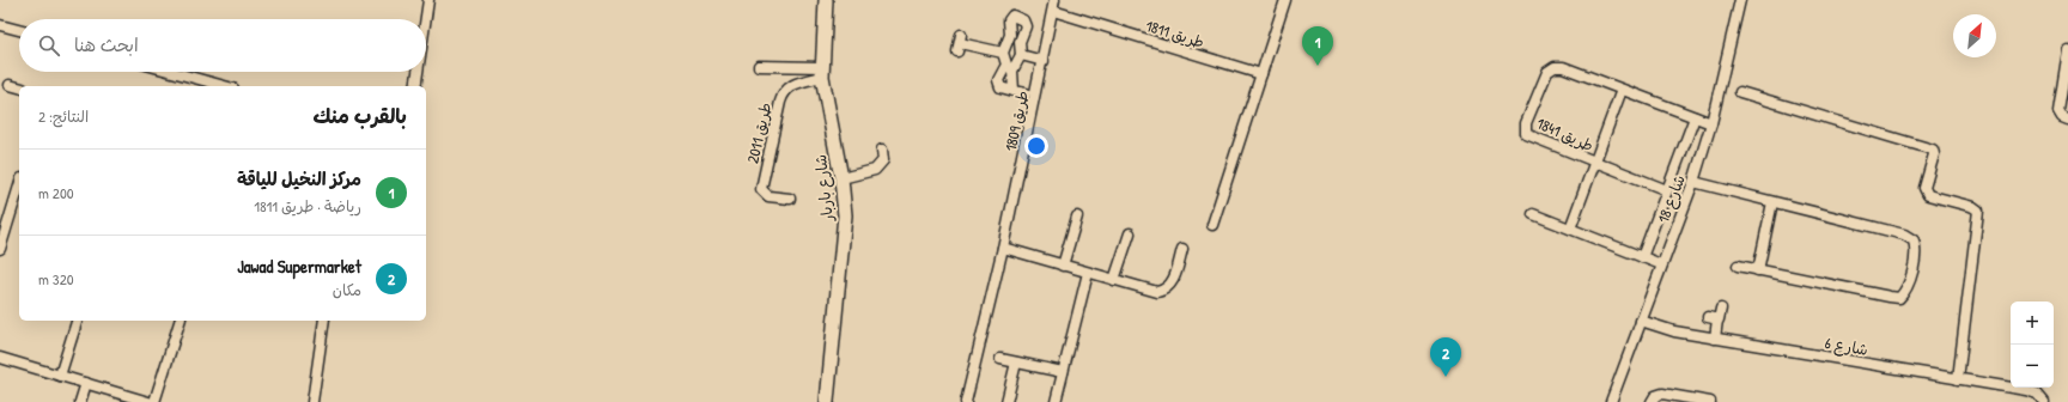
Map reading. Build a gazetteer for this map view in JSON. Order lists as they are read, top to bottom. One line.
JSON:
{"streets":{"street":["طريق 1811","طريق 1809","طريق 2011","طريق 1841","شارع باربار","شارع 18","شارع 6"]},"crossings":[["طريق 1811","طريق 1809"],["طريق 2011","شارع باربار"],["طريق 1841","شارع 18"],["شارع 18","شارع 6"]],"north":"top right","page":{"search":"ابحث هنا","pins":["1","2"],"heading":["بالقرب منك","النتائج: 2"],"list":[{"mark":"1","name":"مركز النخيل للياقة","note":"رياضة · طريق 1811","value":"200 m"},{"mark":"2","name":"Jawad Supermarket","note":"مكان","value":"320 m"}],"map_buttons":["+","−"]}}
